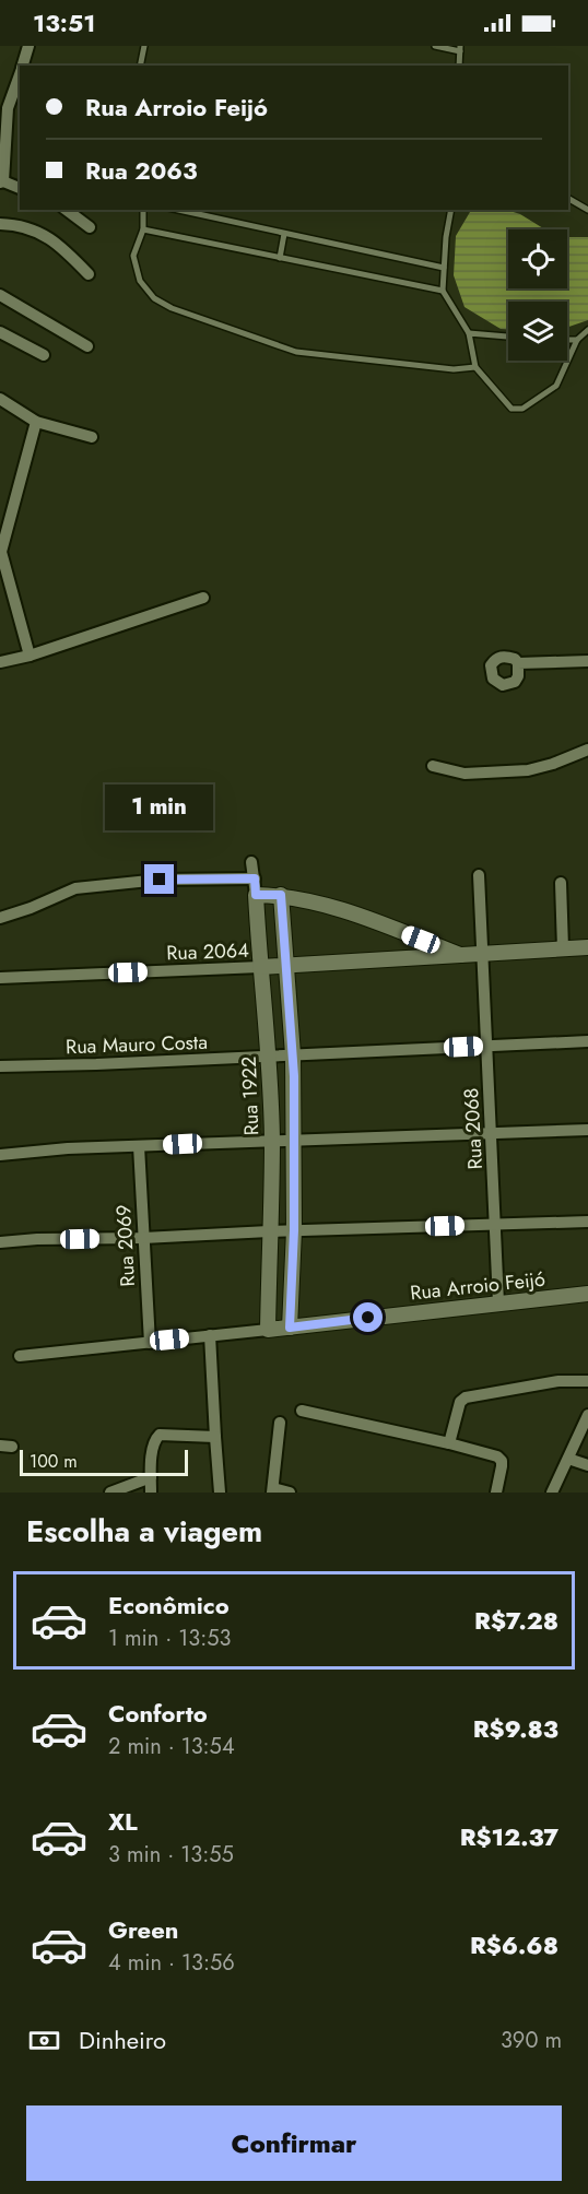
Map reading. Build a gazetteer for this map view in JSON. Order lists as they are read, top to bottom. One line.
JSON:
{"streets":{"street":["Rua 2064","Rua Mauro Costa","Rua 1922","Rua 2068","Rua 2069","Rua Arroio Feijó"]},"crossings":[["Rua 2064","Rua 1922"],["Rua Mauro Costa","Rua 1922"],["Rua Mauro Costa","Rua 2068"],["Rua 1922","Rua Arroio Feijó"],["Rua 2068","Rua Arroio Feijó"],["Rua 2069","Rua Arroio Feijó"]],"scale_bar":"100 m","page":{"status":"13:51","banner":["Rua Arroio Feijó","Rua 2063"],"bubble":"1 min","scale":"100 m","heading":"Escolha a viagem","list":[{"name":"Econômico","note":"1 min · 13:53","value":"R$7.28"},{"name":"Conforto","note":"2 min · 13:54","value":"R$9.83"},{"name":"XL","note":"3 min · 13:55","value":"R$12.37"},{"name":"Green","note":"4 min · 13:56","value":"R$6.68"}],"pay":["Dinheiro","390 m"],"buttons":"Confirmar"}}
